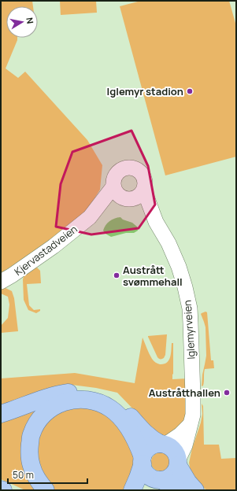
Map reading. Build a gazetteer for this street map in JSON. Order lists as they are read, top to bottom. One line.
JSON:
{"streets":{"street":["Kjervastadveien","Iglemyrveien"]},"crossings":[["Kjervastadveien","Iglemyrveien"]],"places":["Iglemyr stadion","Austrått svømmehall","Austråtthallen"],"scale_bar":"50 m","north":"right"}
